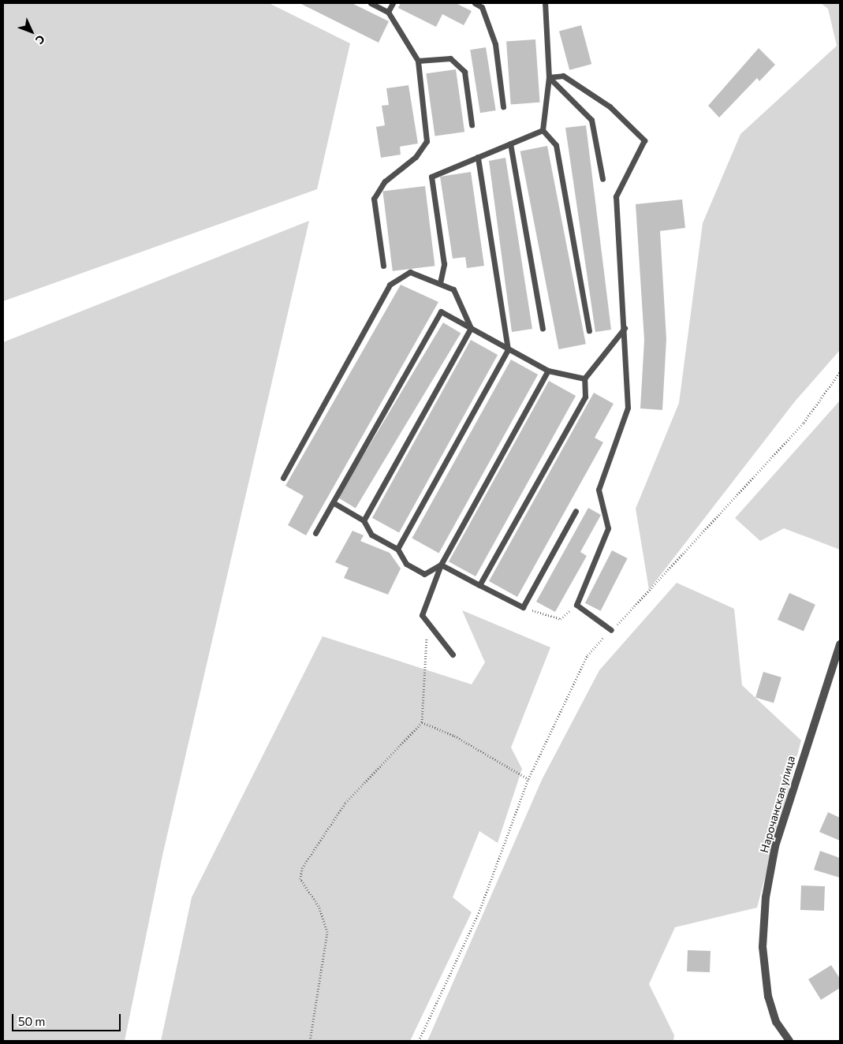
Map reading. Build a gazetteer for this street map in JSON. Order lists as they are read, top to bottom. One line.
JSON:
{"streets":{"street":["Нарочанская улица"]},"scale_bar":"50 m","north":"bottom right"}
